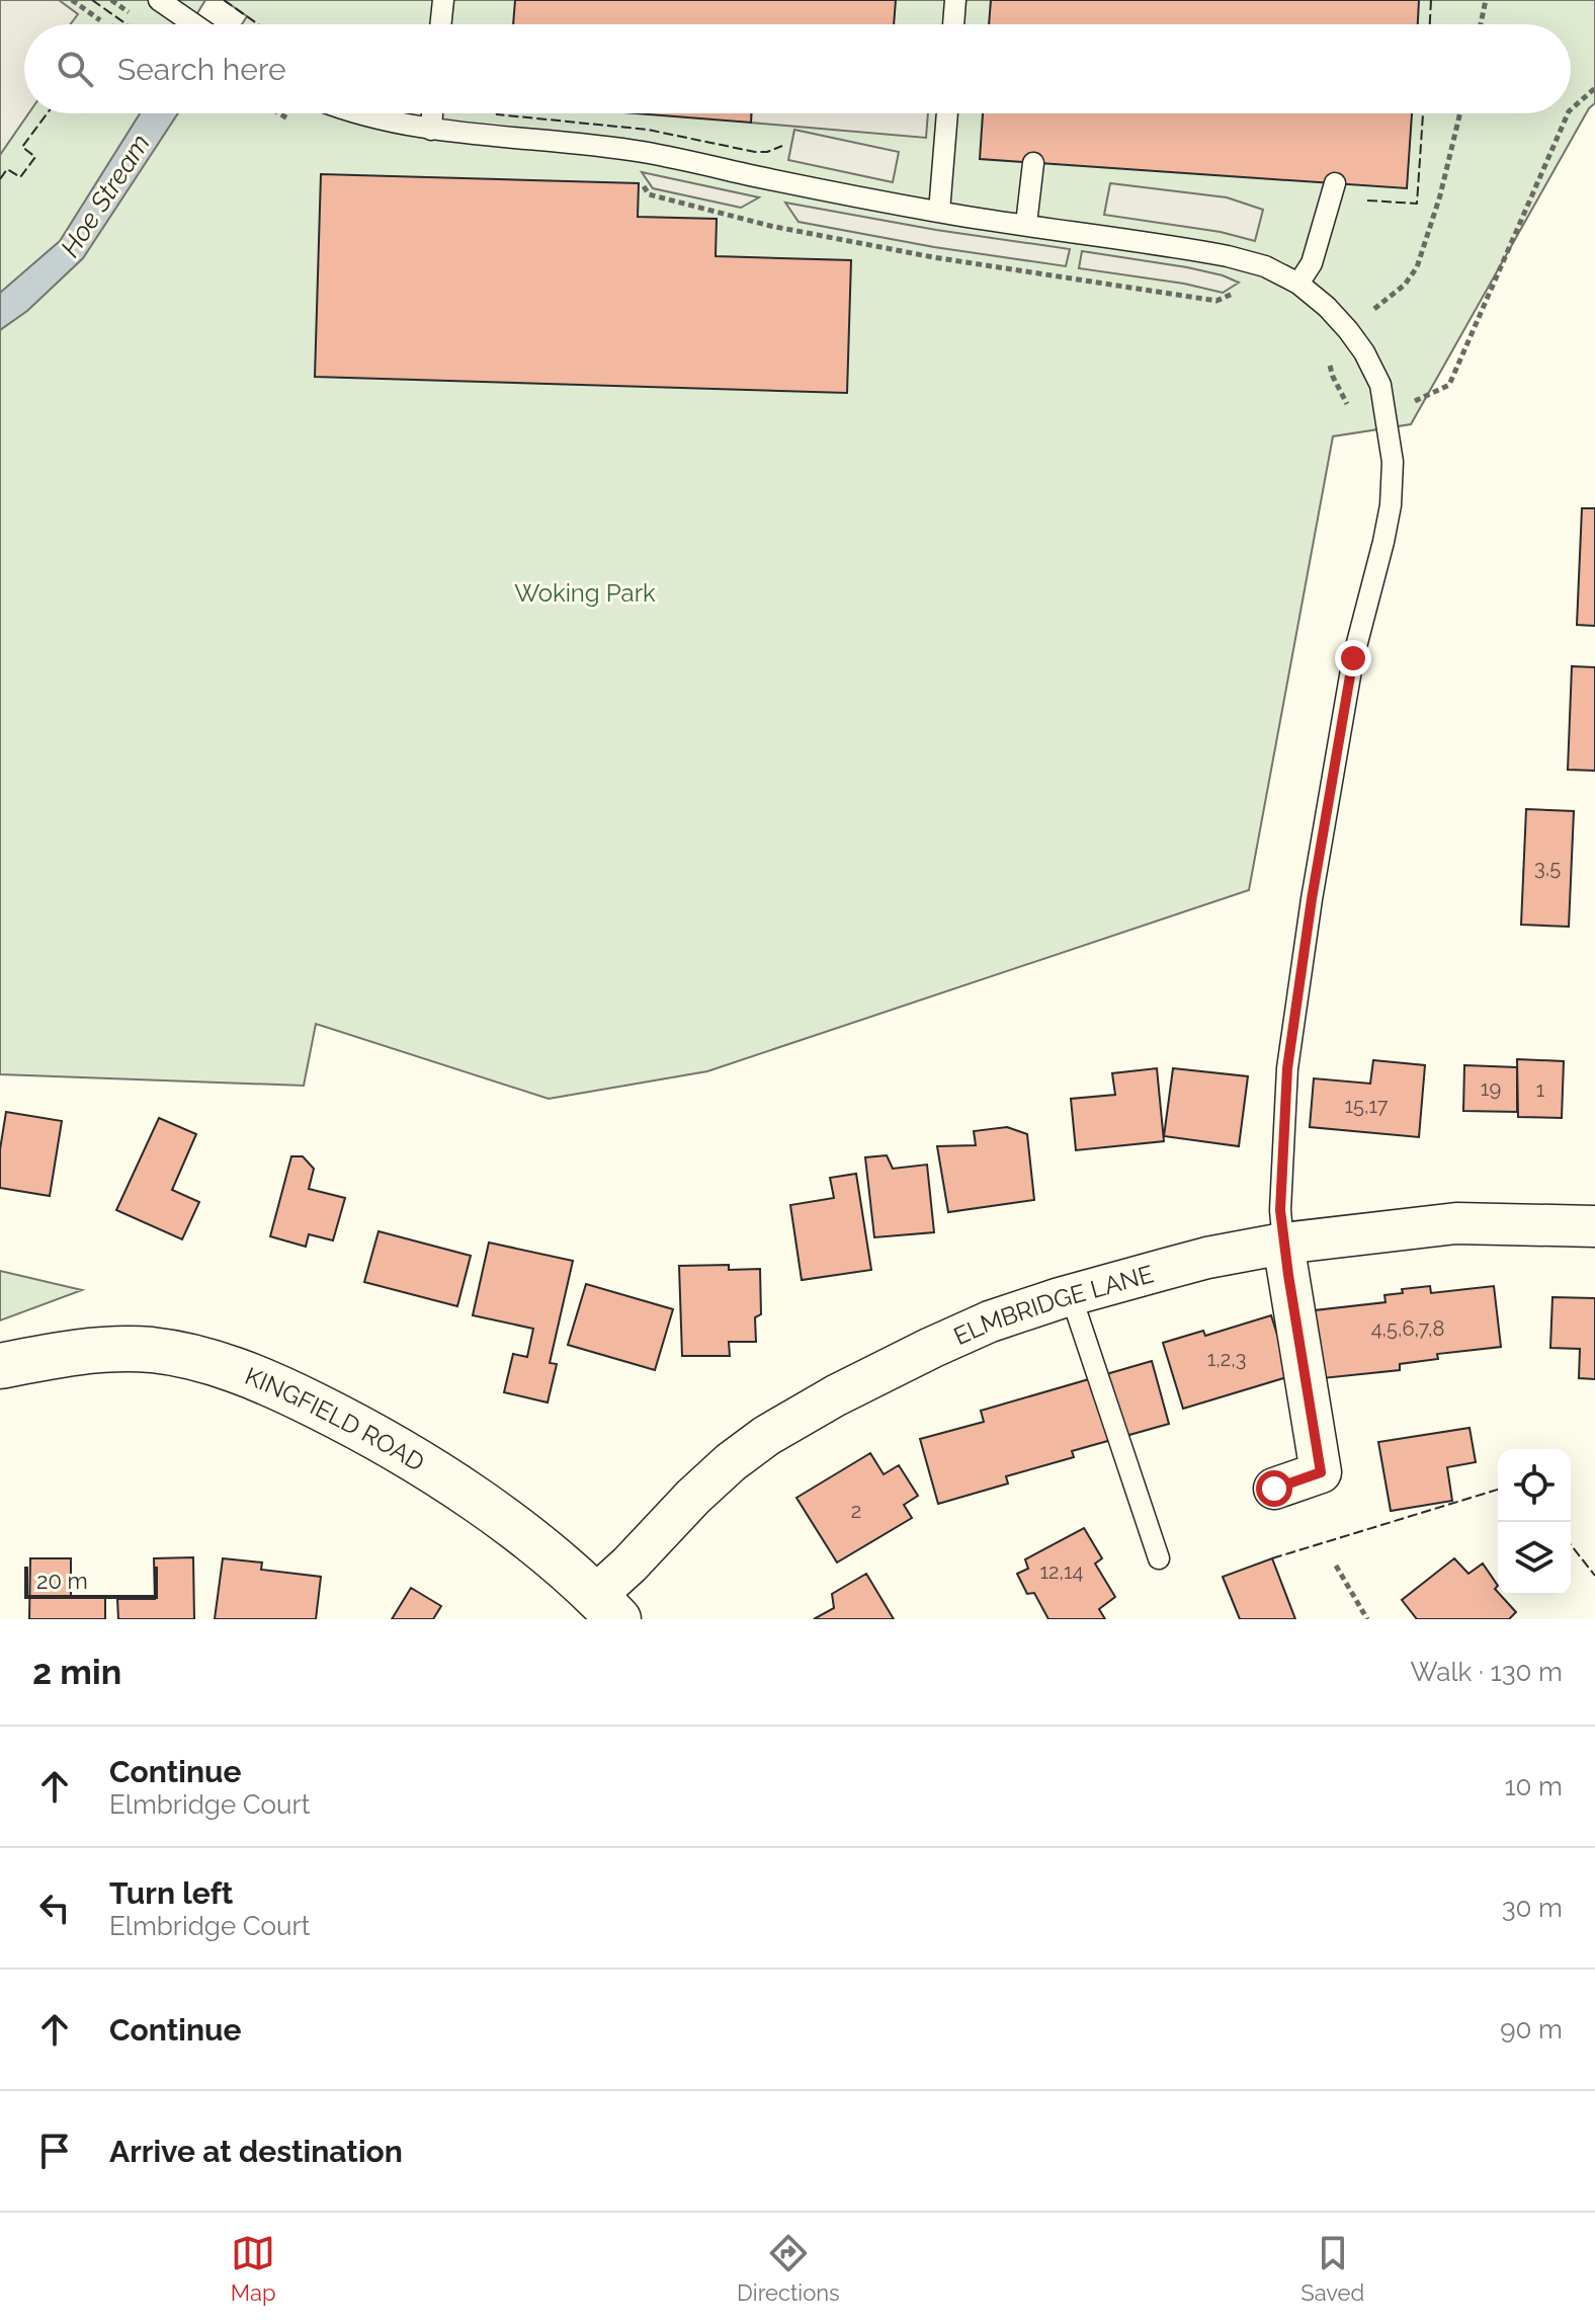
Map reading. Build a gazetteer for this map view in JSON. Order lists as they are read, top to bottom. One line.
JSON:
{"streets":{"main road":["KINGFIELD ROAD"],"street":["ELMBRIDGE LANE"]},"crossings":[["ELMBRIDGE LANE","KINGFIELD ROAD"]],"water":["Hoe Stream"],"parks":["Woking Park"],"house_numbers":["3,5","19","1","15,17","4,5,6,7,8","1,2,3","2","12,14"],"scale_bar":"20 m","page":{"search":"Search here","scale":"20 m","heading":["2 min","Walk · 130 m"],"list":[["Continue","Elmbridge Court","10 m"],["Turn left","Elmbridge Court","30 m"],["Continue","90 m"],"Arrive at destination"],"nav":["Map","Directions","Saved"]}}
